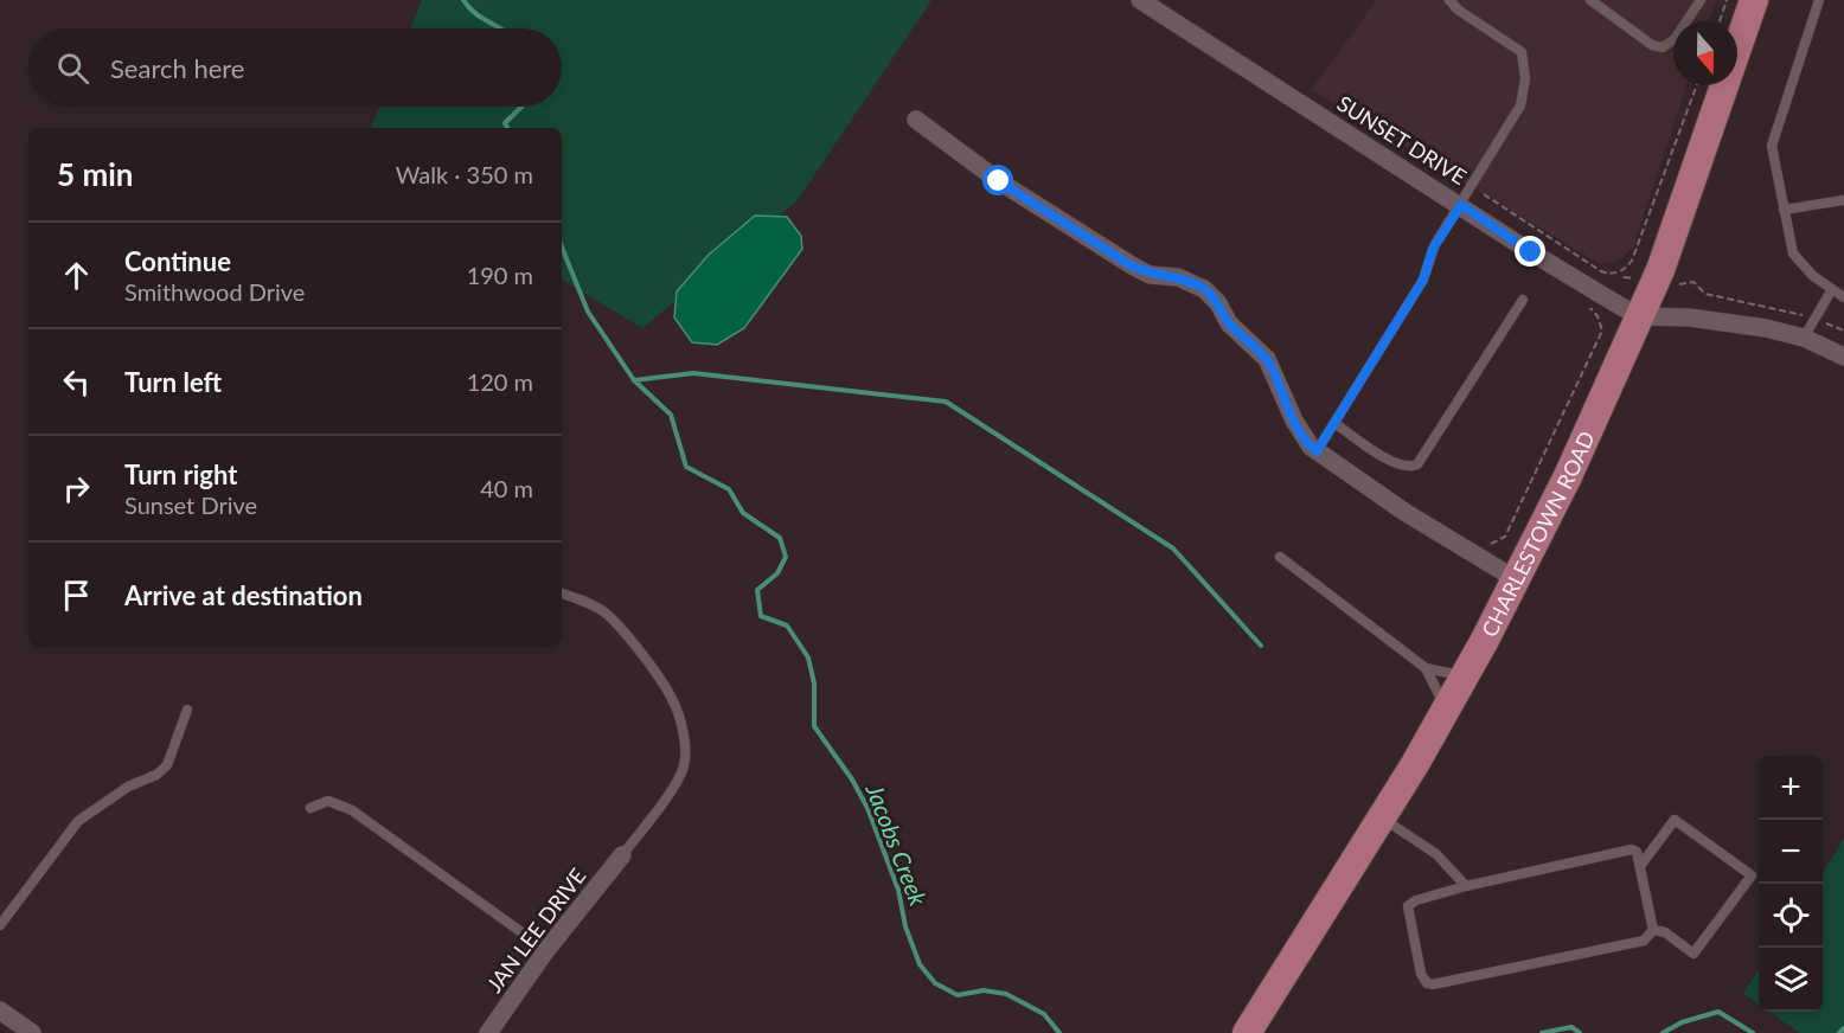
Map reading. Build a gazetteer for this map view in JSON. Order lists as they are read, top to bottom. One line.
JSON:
{"streets":{"main road":["CHARLESTOWN ROAD"],"street":["SUNSET DRIVE","JAN LEE DRIVE"]},"crossings":[["SUNSET DRIVE","CHARLESTOWN ROAD"]],"water":["Jacobs Creek"],"north":"bottom","page":{"search":"Search here","heading":["5 min","Walk · 350 m"],"list":[["Continue","Smithwood Drive","190 m"],["Turn left","120 m"],["Turn right","Sunset Drive","40 m"],"Arrive at destination"],"map_buttons":["+","−"]}}
